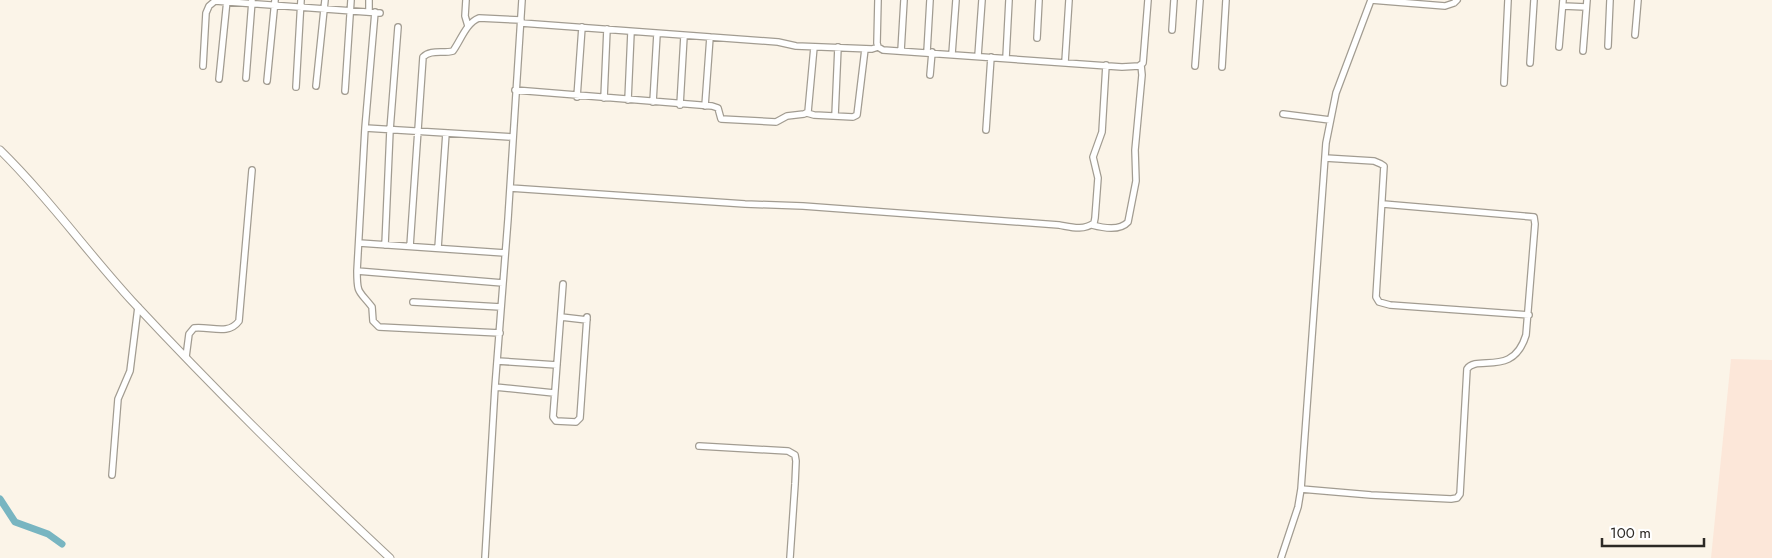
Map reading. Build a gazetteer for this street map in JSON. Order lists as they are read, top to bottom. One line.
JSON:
{"scale_bar":"100 m"}
